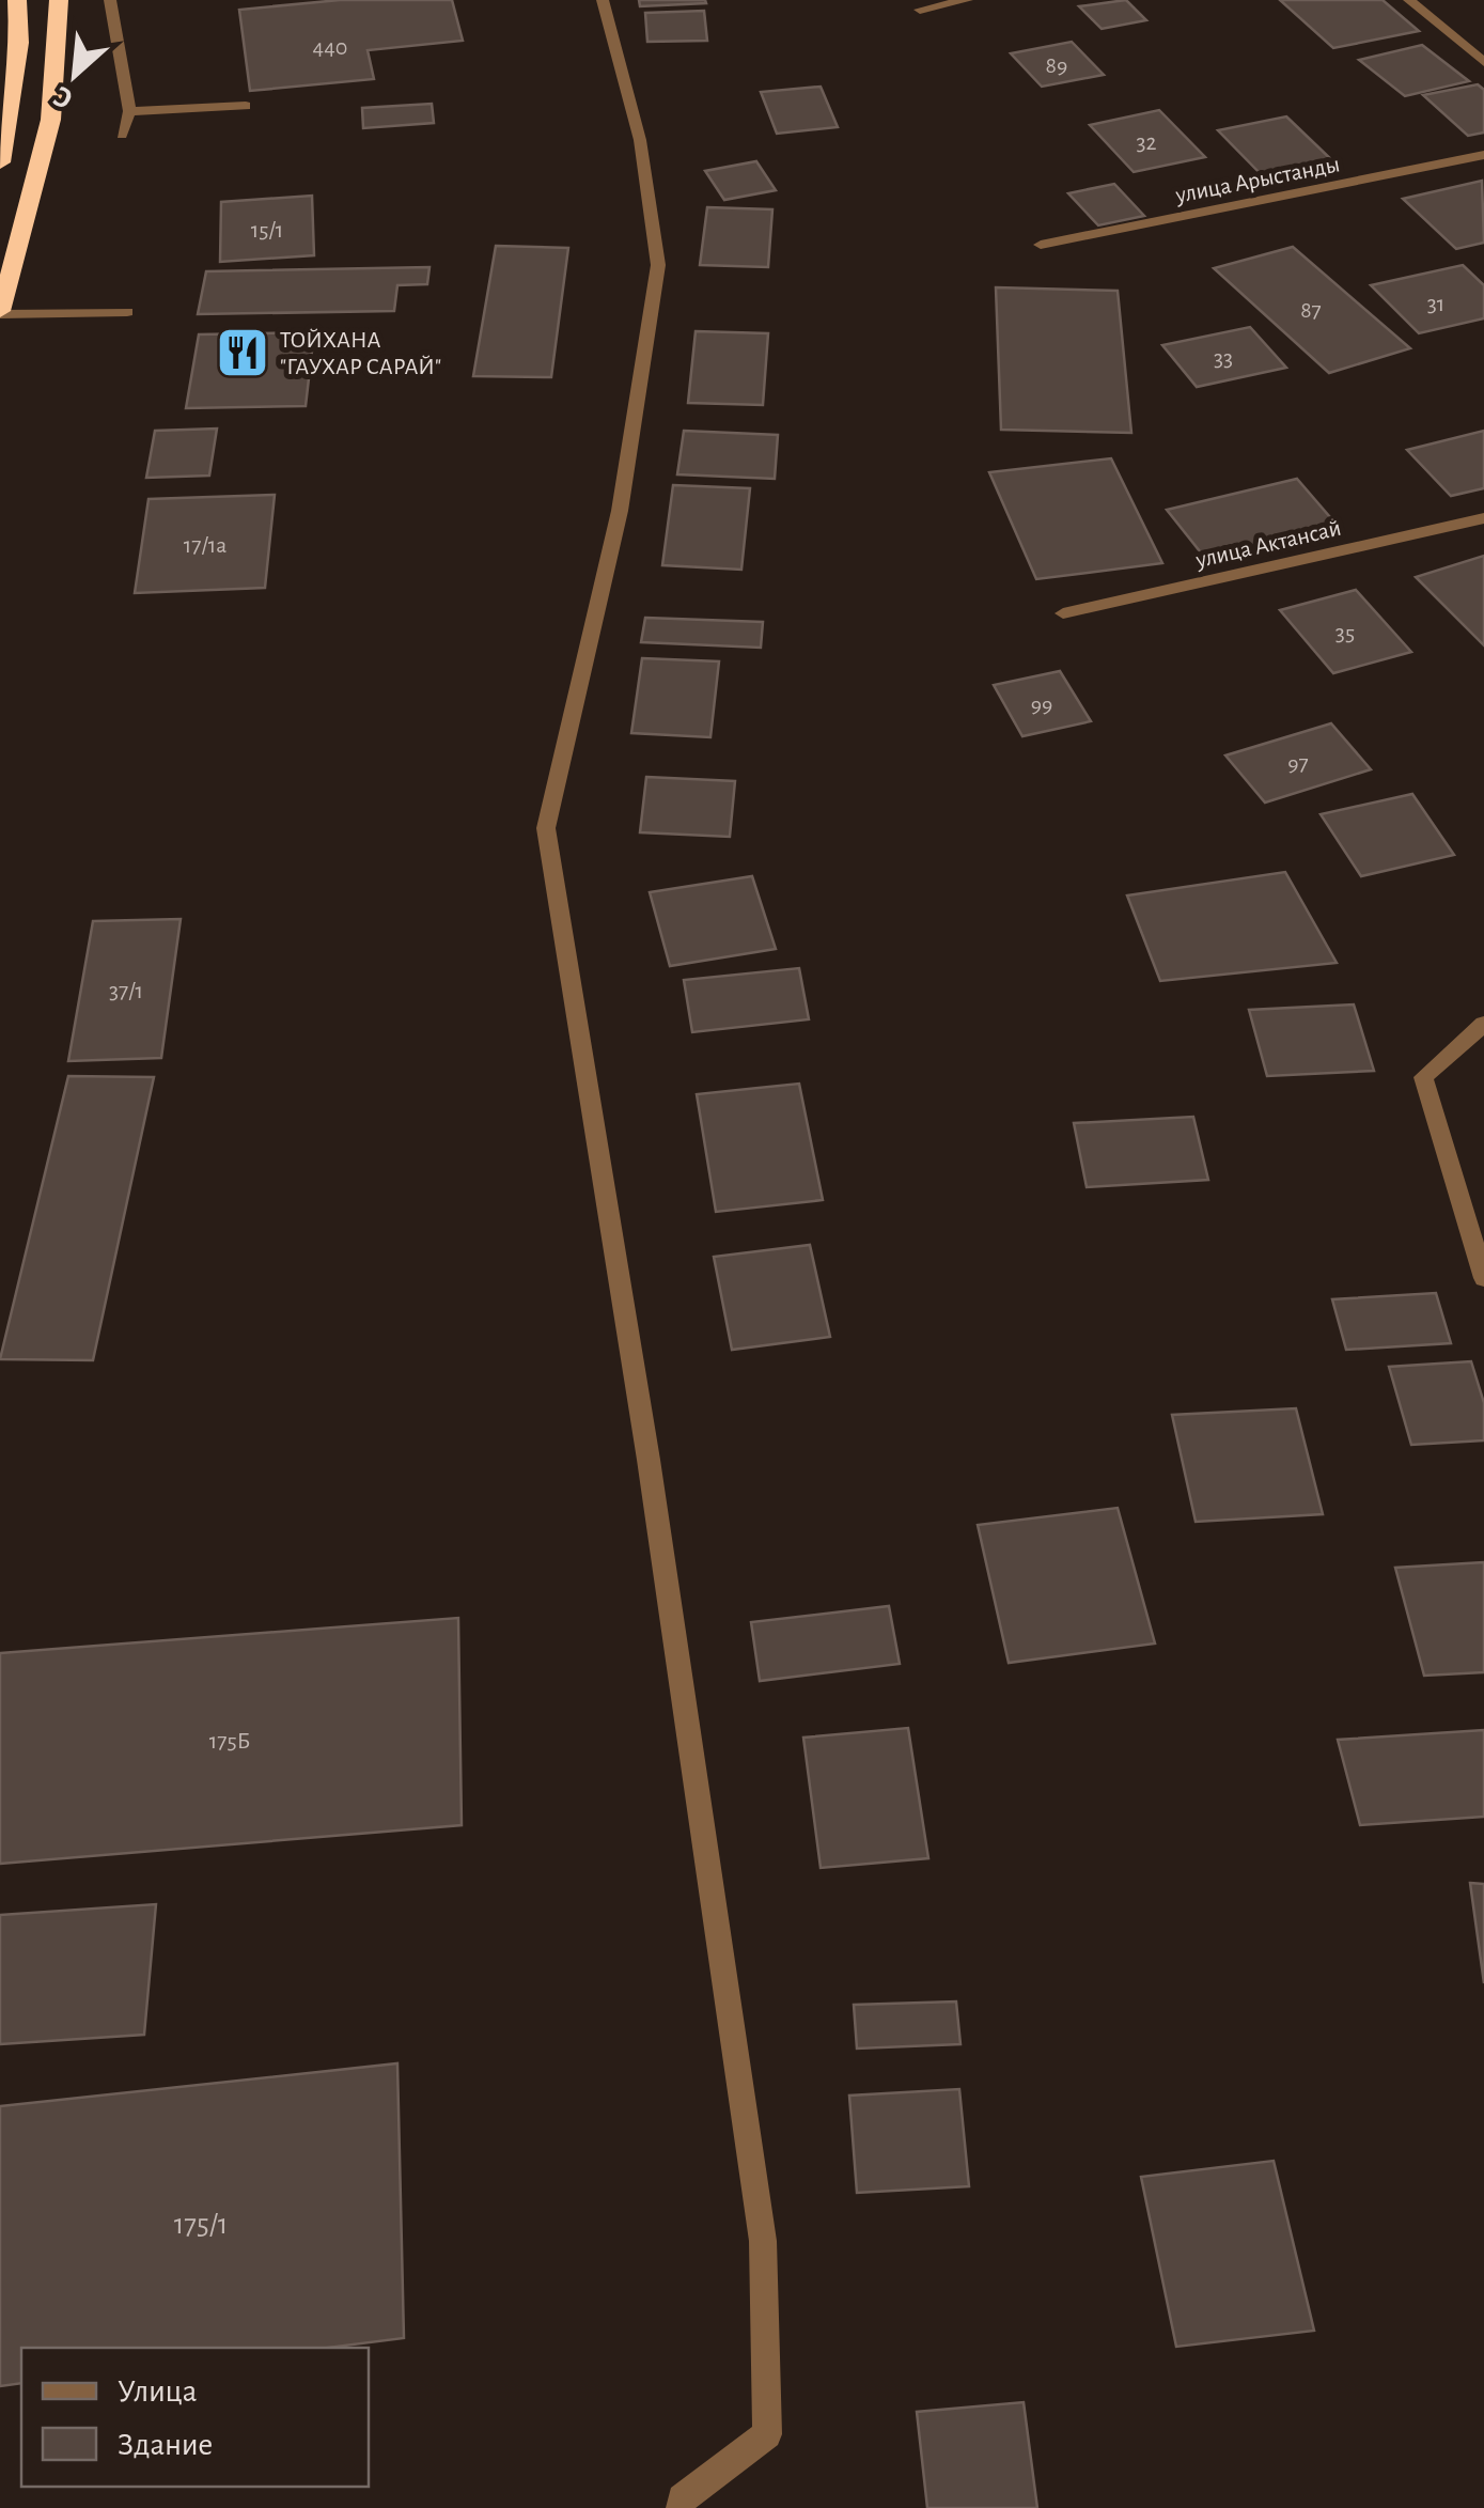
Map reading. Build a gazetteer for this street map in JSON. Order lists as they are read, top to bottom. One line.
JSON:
{"streets":{"street":["улица Арыстанды","улица Актансай"]},"places":{"restaurant":["ТОЙХАНА \"ГАУХАР САРАЙ\""]},"house_numbers":["440","89","32","15/1","31","87","33","17/1а","35","99","97","37/1","175Б","175/1"],"legend":["Улица","Здание"],"north":"bottom left"}
